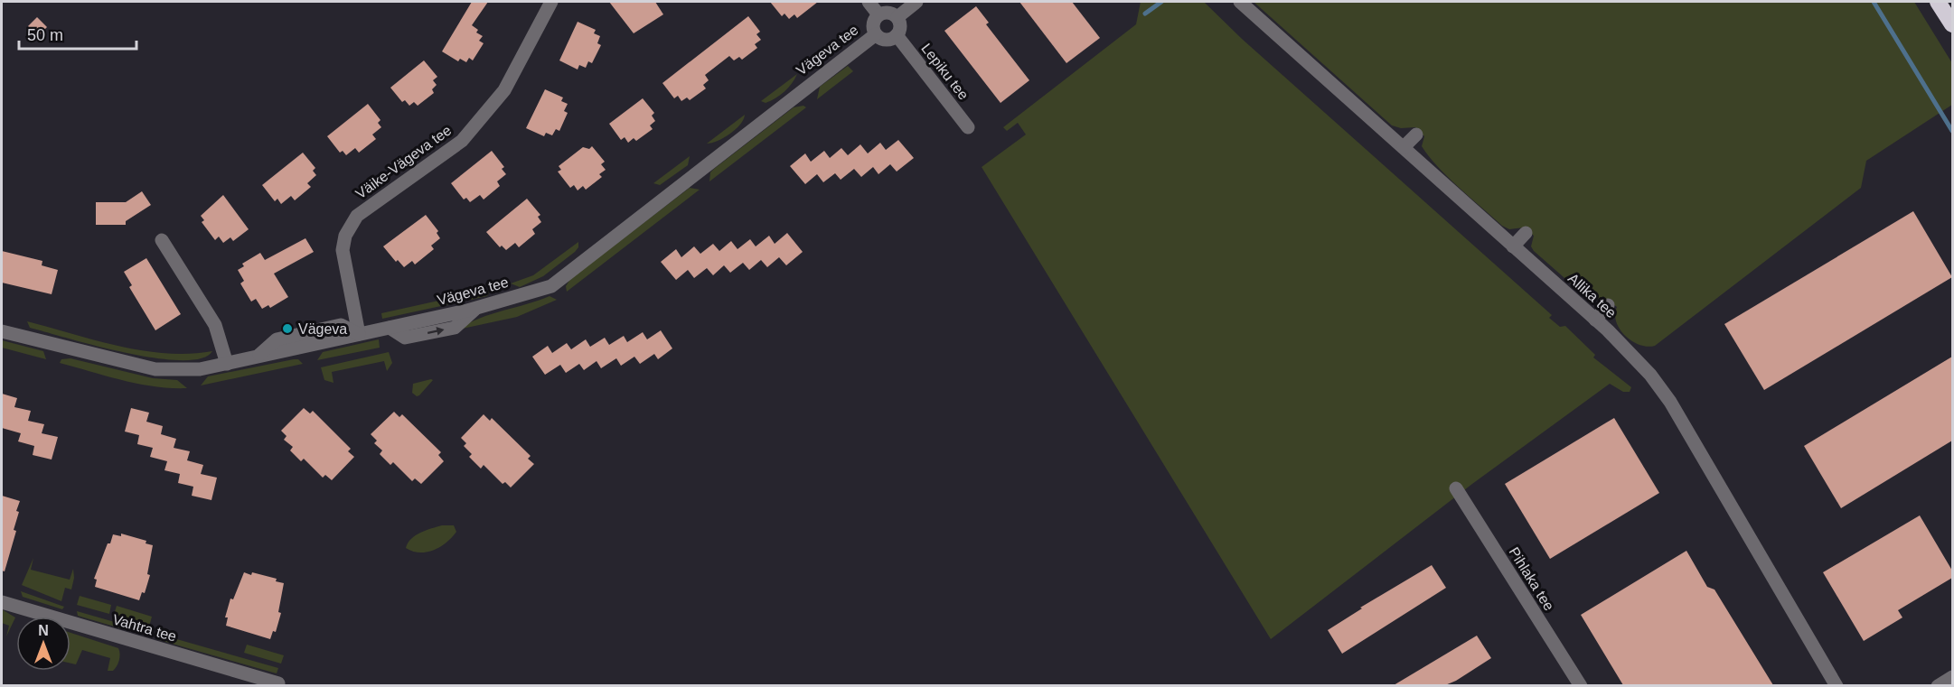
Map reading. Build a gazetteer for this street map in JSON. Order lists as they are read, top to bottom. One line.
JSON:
{"streets":{"street":["Vägeva tee","Lepiku tee","Väike-Vägeva tee","Allika tee","Pihlaka tee","Vahtra tee"]},"crossings":[["Vägeva tee","Lepiku tee"],["Vägeva tee","Väike-Vägeva tee"]],"places":["Vägeva"],"scale_bar":"50 m","north":"top"}
